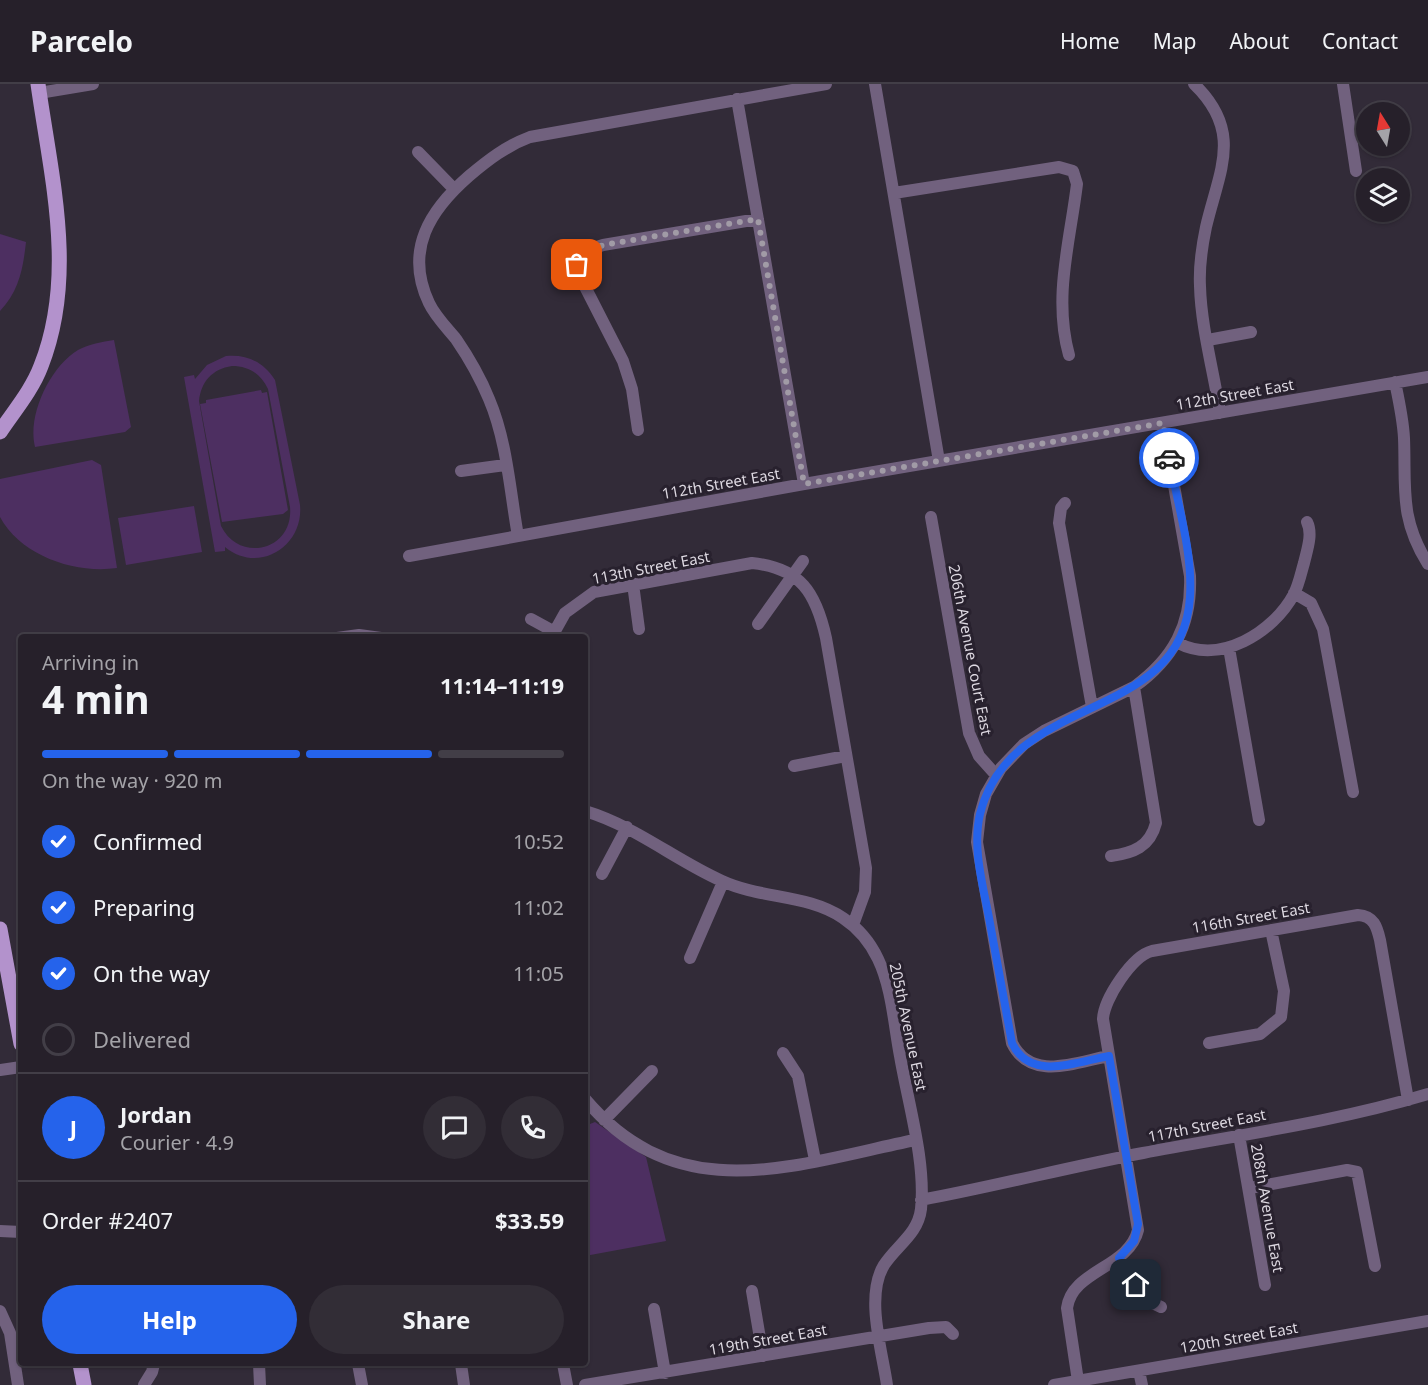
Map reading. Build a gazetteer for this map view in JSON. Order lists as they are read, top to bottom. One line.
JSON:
{"streets":{"street":["112th Street East","113th Street East","206th Avenue Court East","116th Street East","205th Avenue East","117th Street East","208th Avenue East","120th Street East","119th Street East"]},"crossings":[["116th Street East","117th Street East"],["205th Avenue East","117th Street East"],["205th Avenue East","119th Street East"],["117th Street East","208th Avenue East"]],"north":"top","page":{"header":"Parcelo","nav":["Home","Map","About","Contact"],"heading":["4 min","Arriving in","11:14–11:19"],"panel":["Jordan","Courier · 4.9","Order #2407","$33.59"],"bar":"On the way · 920 m","list":[["Confirmed","10:52"],["Preparing","11:02"],["On the way","11:05"],"Delivered"],"round":"J","buttons":["Help","Share"]}}
